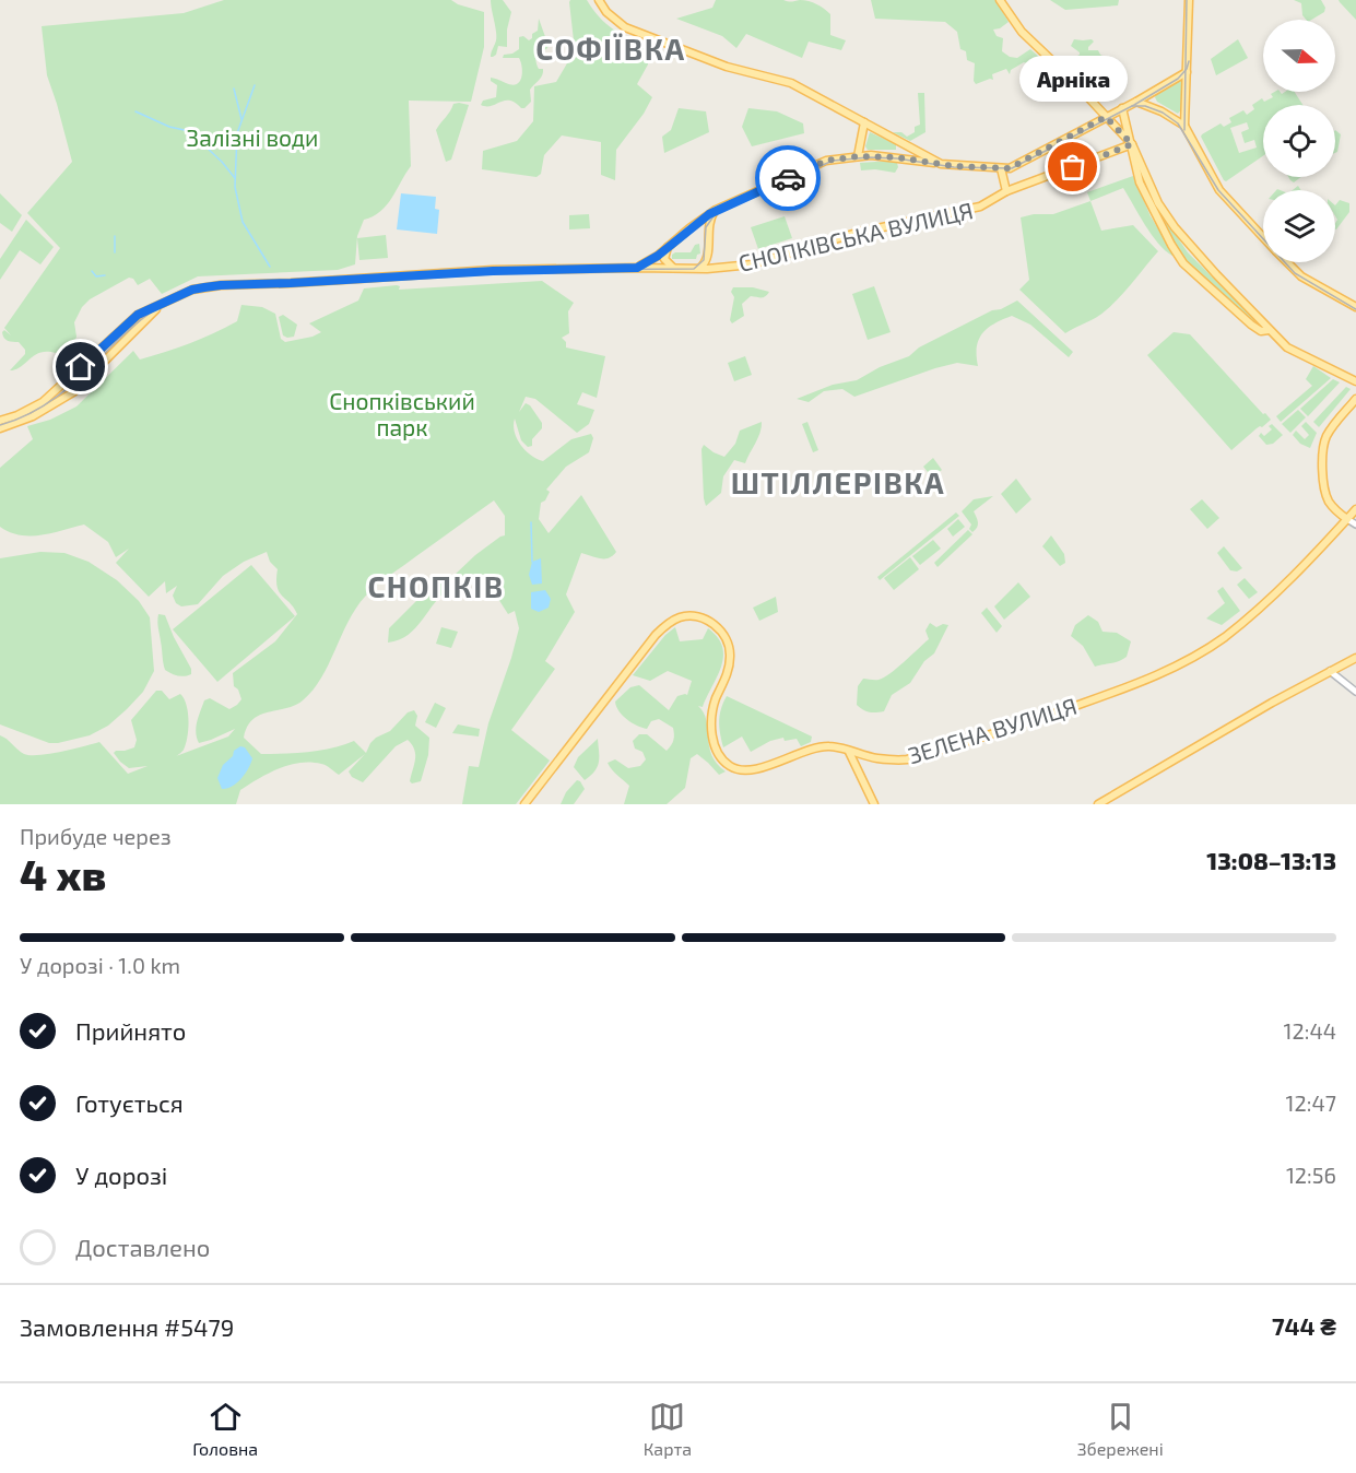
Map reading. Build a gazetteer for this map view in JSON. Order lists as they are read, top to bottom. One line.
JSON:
{"streets":{"main road":["СНОПКІВСЬКА ВУЛИЦЯ","ЗЕЛЕНА ВУЛИЦЯ"]},"districts":["СОФІЇВКА","ШТІЛЛЕРІВКА","СНОПКІВ"],"parks":["Залізні води","Снопківський парк"],"places":["Арніка"],"north":"right","page":{"bubble":"Арніка","heading":["4 хв","Прибуде через","13:08–13:13"],"panel":["Замовлення #5479","744 ₴"],"bar":"У дорозі · 1.0 km","list":[["Прийнято","12:44"],["Готується","12:47"],["У дорозі","12:56"],"Доставлено"],"tabs":["Головна","Карта","Збережені"]}}
